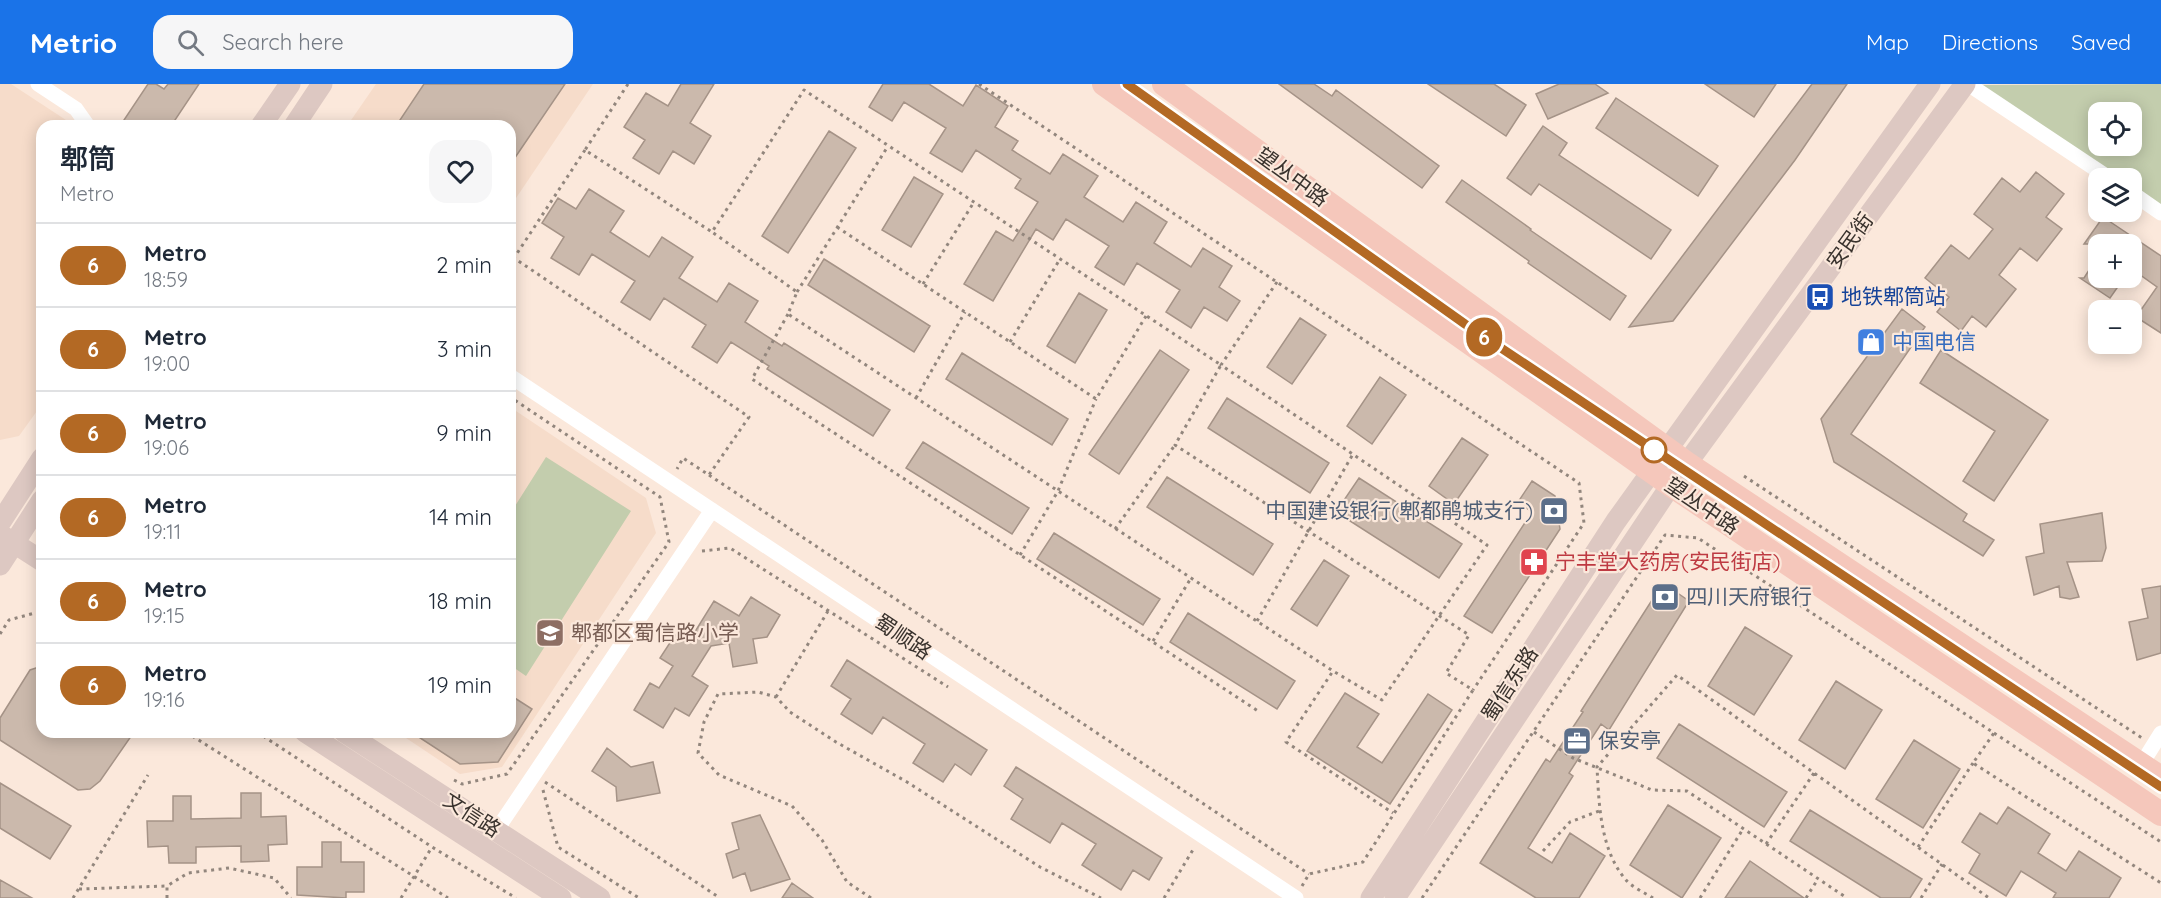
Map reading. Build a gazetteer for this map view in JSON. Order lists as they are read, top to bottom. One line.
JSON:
{"streets":{"main road":["望丛中路","安民街","蜀信东路","文信路"],"street":["蜀顺路"]},"crossings":[["望丛中路","安民街"],["望丛中路","蜀信东路"],["安民街","蜀信东路"]],"places":{"bus stop":["地铁郫筒站"],"shop":["中国电信"],"bank":["中国建设银行(郫都鹃城支行)","四川天府银行"],"pharmacy":["宁丰堂大药房(安民街店)"],"school or university":["郫都区蜀信路小学"],"office":["保安亭"]},"lines":["metro line 6"],"page":{"header":"Metrio","search":"Search here","nav":["Map","Directions","Saved"],"on_map":"6","map_buttons":["+","−"],"heading":["郫筒","Metro"],"list":[{"mark":"6","name":"Metro","note":"18:59","value":"2 min"},{"mark":"6","name":"Metro","note":"19:00","value":"3 min"},{"mark":"6","name":"Metro","note":"19:06","value":"9 min"},{"mark":"6","name":"Metro","note":"19:11","value":"14 min"},{"mark":"6","name":"Metro","note":"19:15","value":"18 min"},{"mark":"6","name":"Metro","note":"19:16","value":"19 min"}]}}
